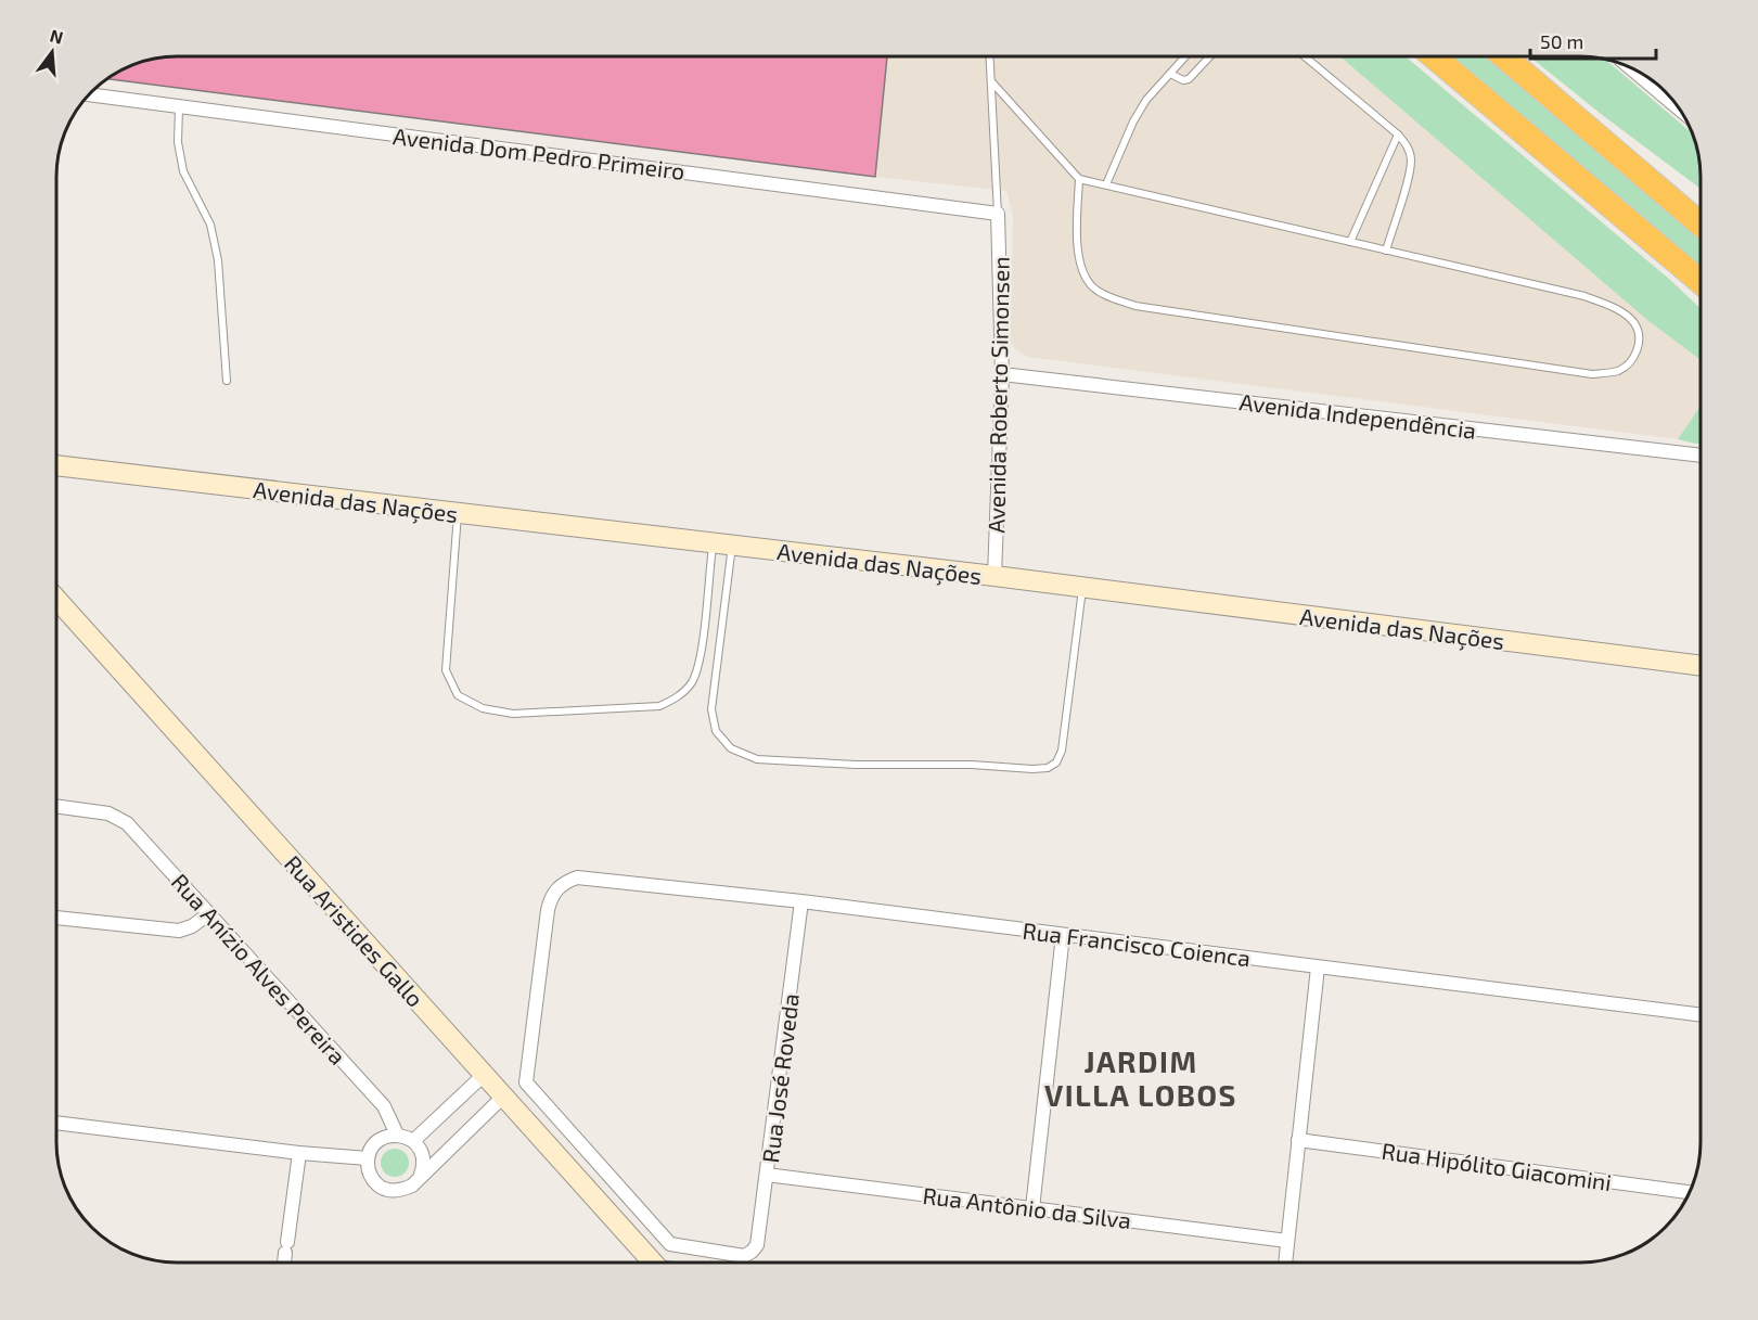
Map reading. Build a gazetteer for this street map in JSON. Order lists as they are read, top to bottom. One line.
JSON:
{"streets":{"street":["Avenida Dom Pedro Primeiro","Avenida Roberto Simonsen","Avenida Independência","Avenida das Nações","Rua Aristides Gallo","Rua Francisco Coienca","Rua Anízio Alves Pereira","Rua José Roveda","Rua Hipólito Giacomini","Rua Antônio da Silva"]},"crossings":[["Avenida Dom Pedro Primeiro","Avenida Roberto Simonsen"],["Avenida Roberto Simonsen","Avenida Independência"],["Avenida Roberto Simonsen","Avenida das Nações"],["Rua Francisco Coienca","Rua José Roveda"],["Rua José Roveda","Rua Antônio da Silva"]],"districts":["JARDIM VILLA LOBOS"],"scale_bar":"50 m","north":"top"}
